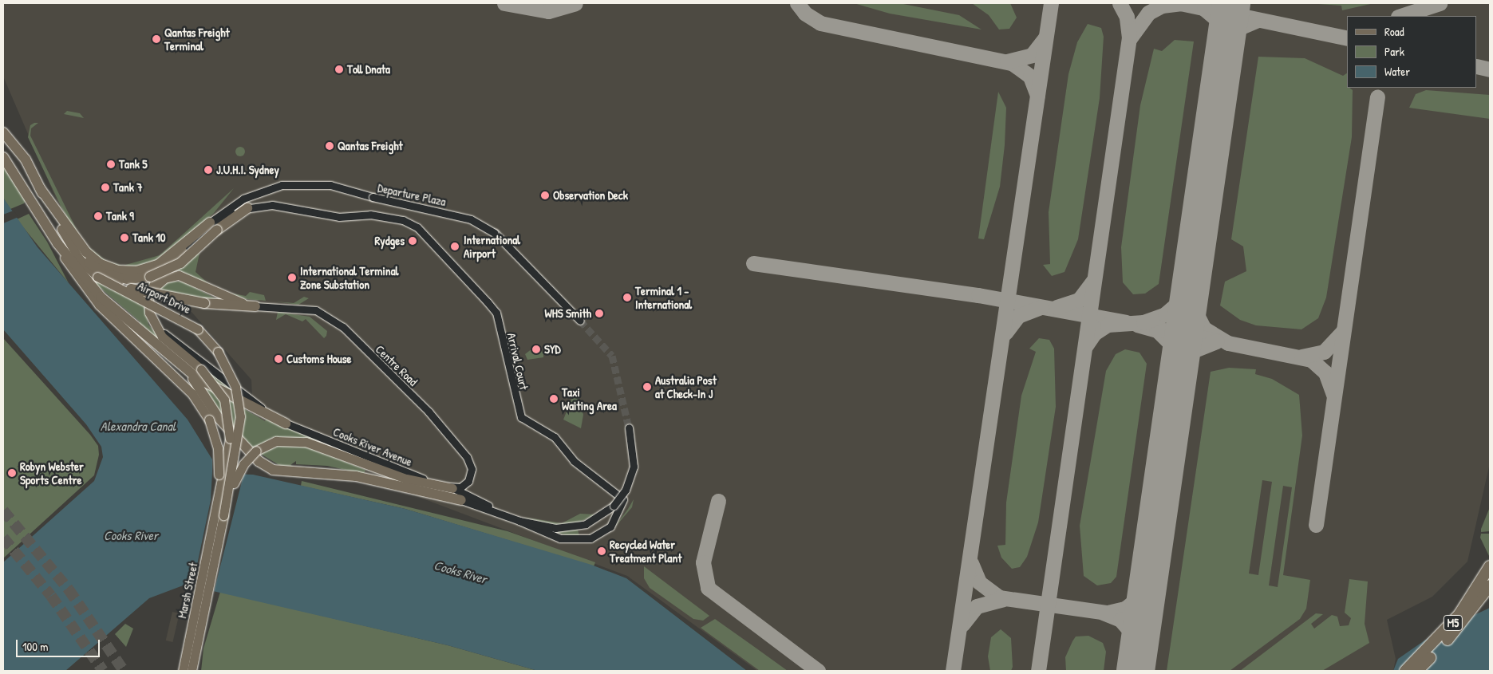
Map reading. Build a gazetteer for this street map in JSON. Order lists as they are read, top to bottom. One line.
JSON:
{"streets":{"highway":["Airport Drive","M5"],"main road":["Marsh Street"],"street":["Departure Plaza","Arrival Court","Centre Road","Cooks River Avenue"]},"crossings":[["Airport Drive","Marsh Street"],["Centre Road","Cooks River Avenue"]],"water":["Alexandra Canal","Cooks River"],"places":["Qantas Freight Terminal","Toll Dnata","Qantas Freight","Tank 5","J.U.H.I. Sydney","Tank 7","Observation Deck","Tank 9","Tank 10","Rydges","International Airport","International Terminal Zone Substation","Terminal 1 - International","WHS Smith","SYD","Customs House","Australia Post at Check-In J","Taxi Waiting Area","Robyn Webster Sports Centre","Recycled Water Treatment Plant"],"legend":["Road","Park","Water"],"scale_bar":"100 m"}
